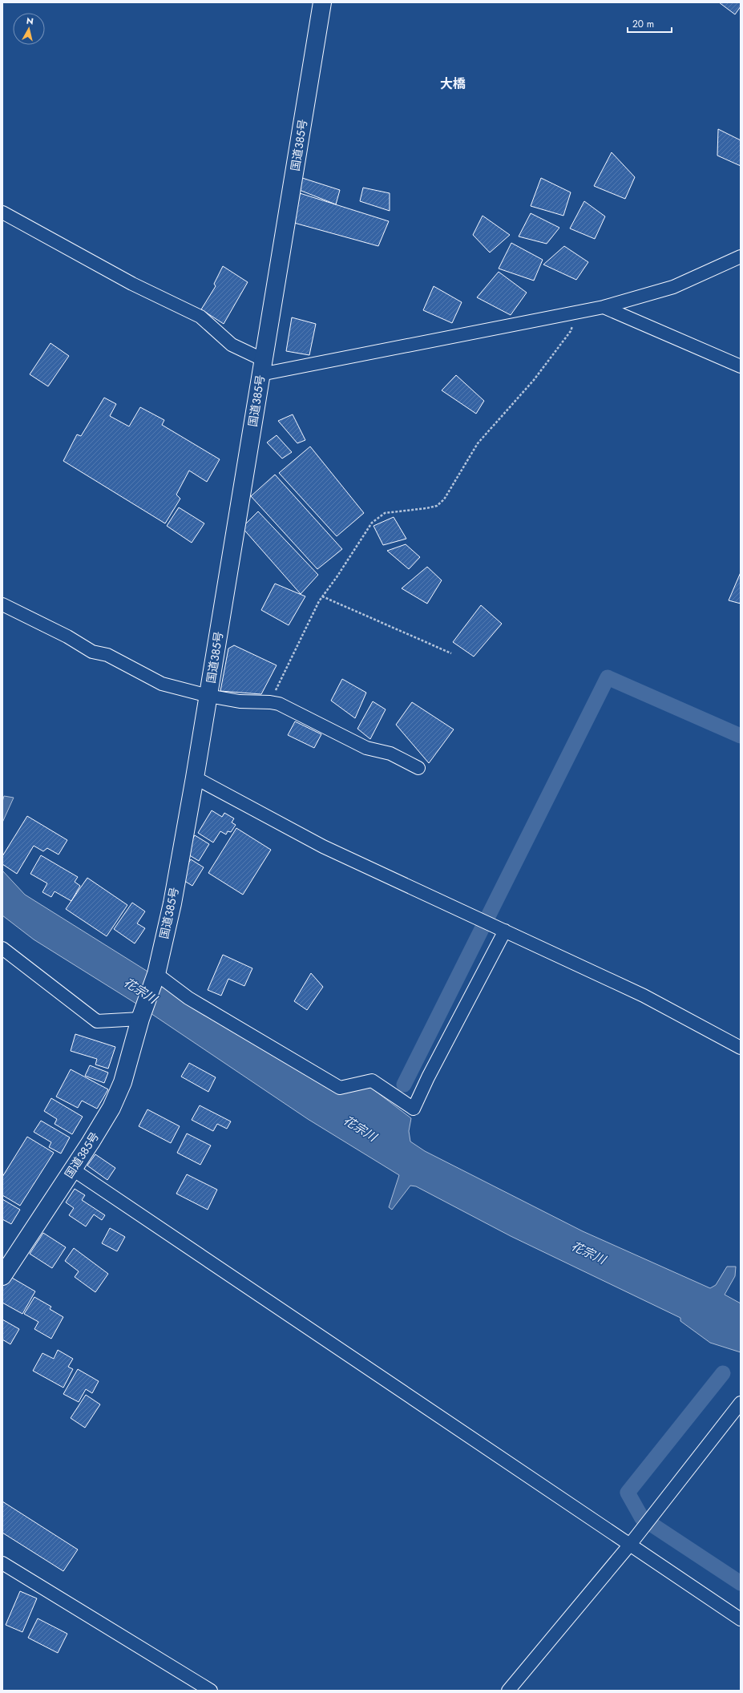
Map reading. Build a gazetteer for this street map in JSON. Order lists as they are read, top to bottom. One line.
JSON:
{"streets":{"highway":["国道385号"]},"districts":["大橋"],"water":["花宗川"],"scale_bar":"20 m","north":"top"}
